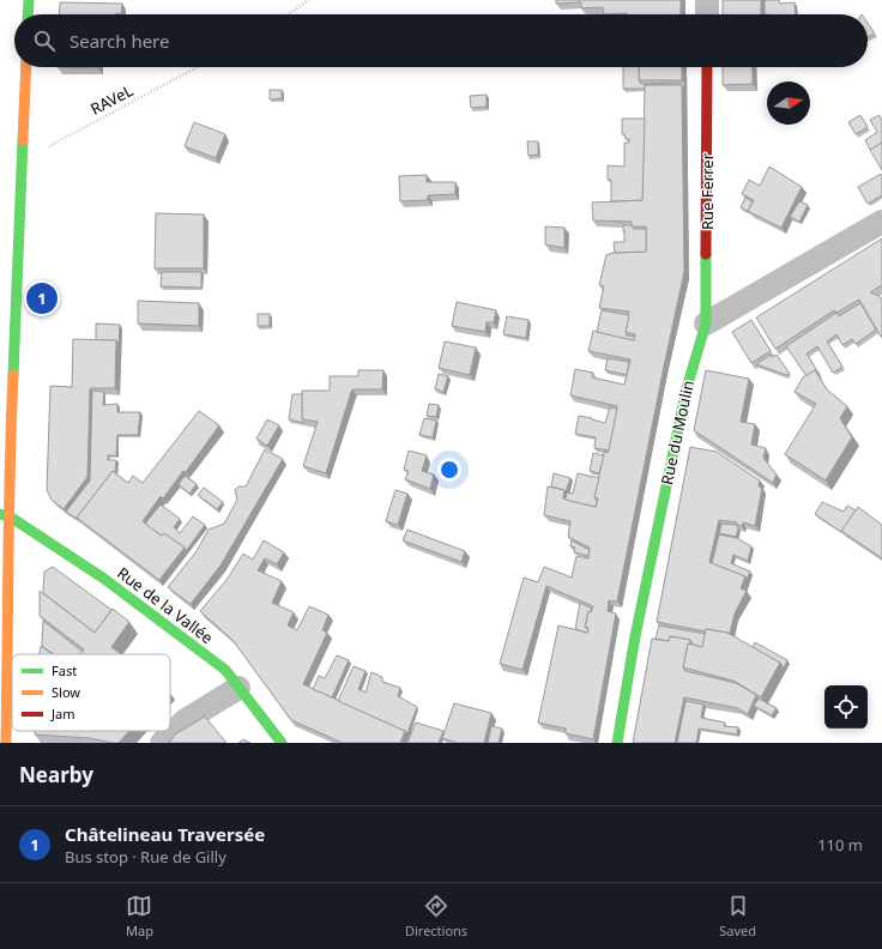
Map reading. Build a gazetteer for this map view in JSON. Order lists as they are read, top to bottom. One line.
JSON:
{"streets":{"main road":["Rue Ferrer","Rue du Moulin","Rue de la Vallée"],"path":["RAVeL"]},"crossings":[["Rue Ferrer","Rue du Moulin"]],"legend":["Fast","Slow","Jam"],"north":"right","page":{"search":"Search here","pins":"1","heading":"Nearby","list":[{"mark":"1","name":"Châtelineau Traversée","note":"Bus stop · Rue de Gilly","value":"110 m"}],"nav":["Map","Directions","Saved"]}}
